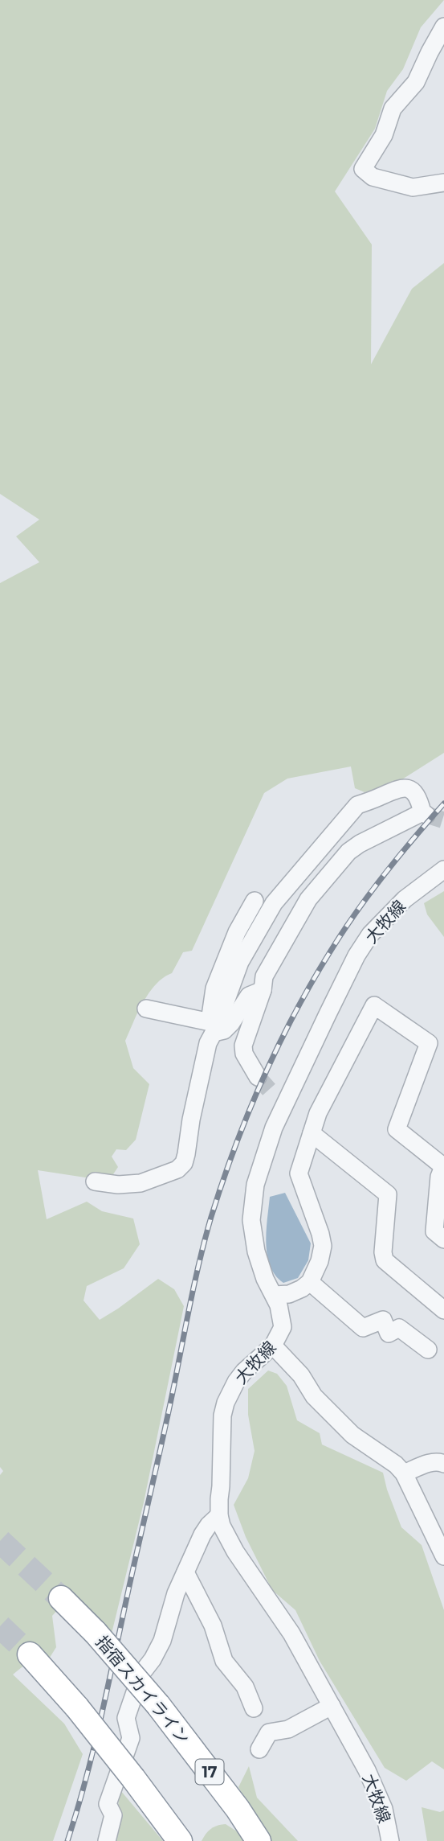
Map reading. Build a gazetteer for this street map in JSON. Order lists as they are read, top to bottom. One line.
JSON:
{"streets":{"highway":["指宿スカイライン","17"],"street":["大牧線"]}}
